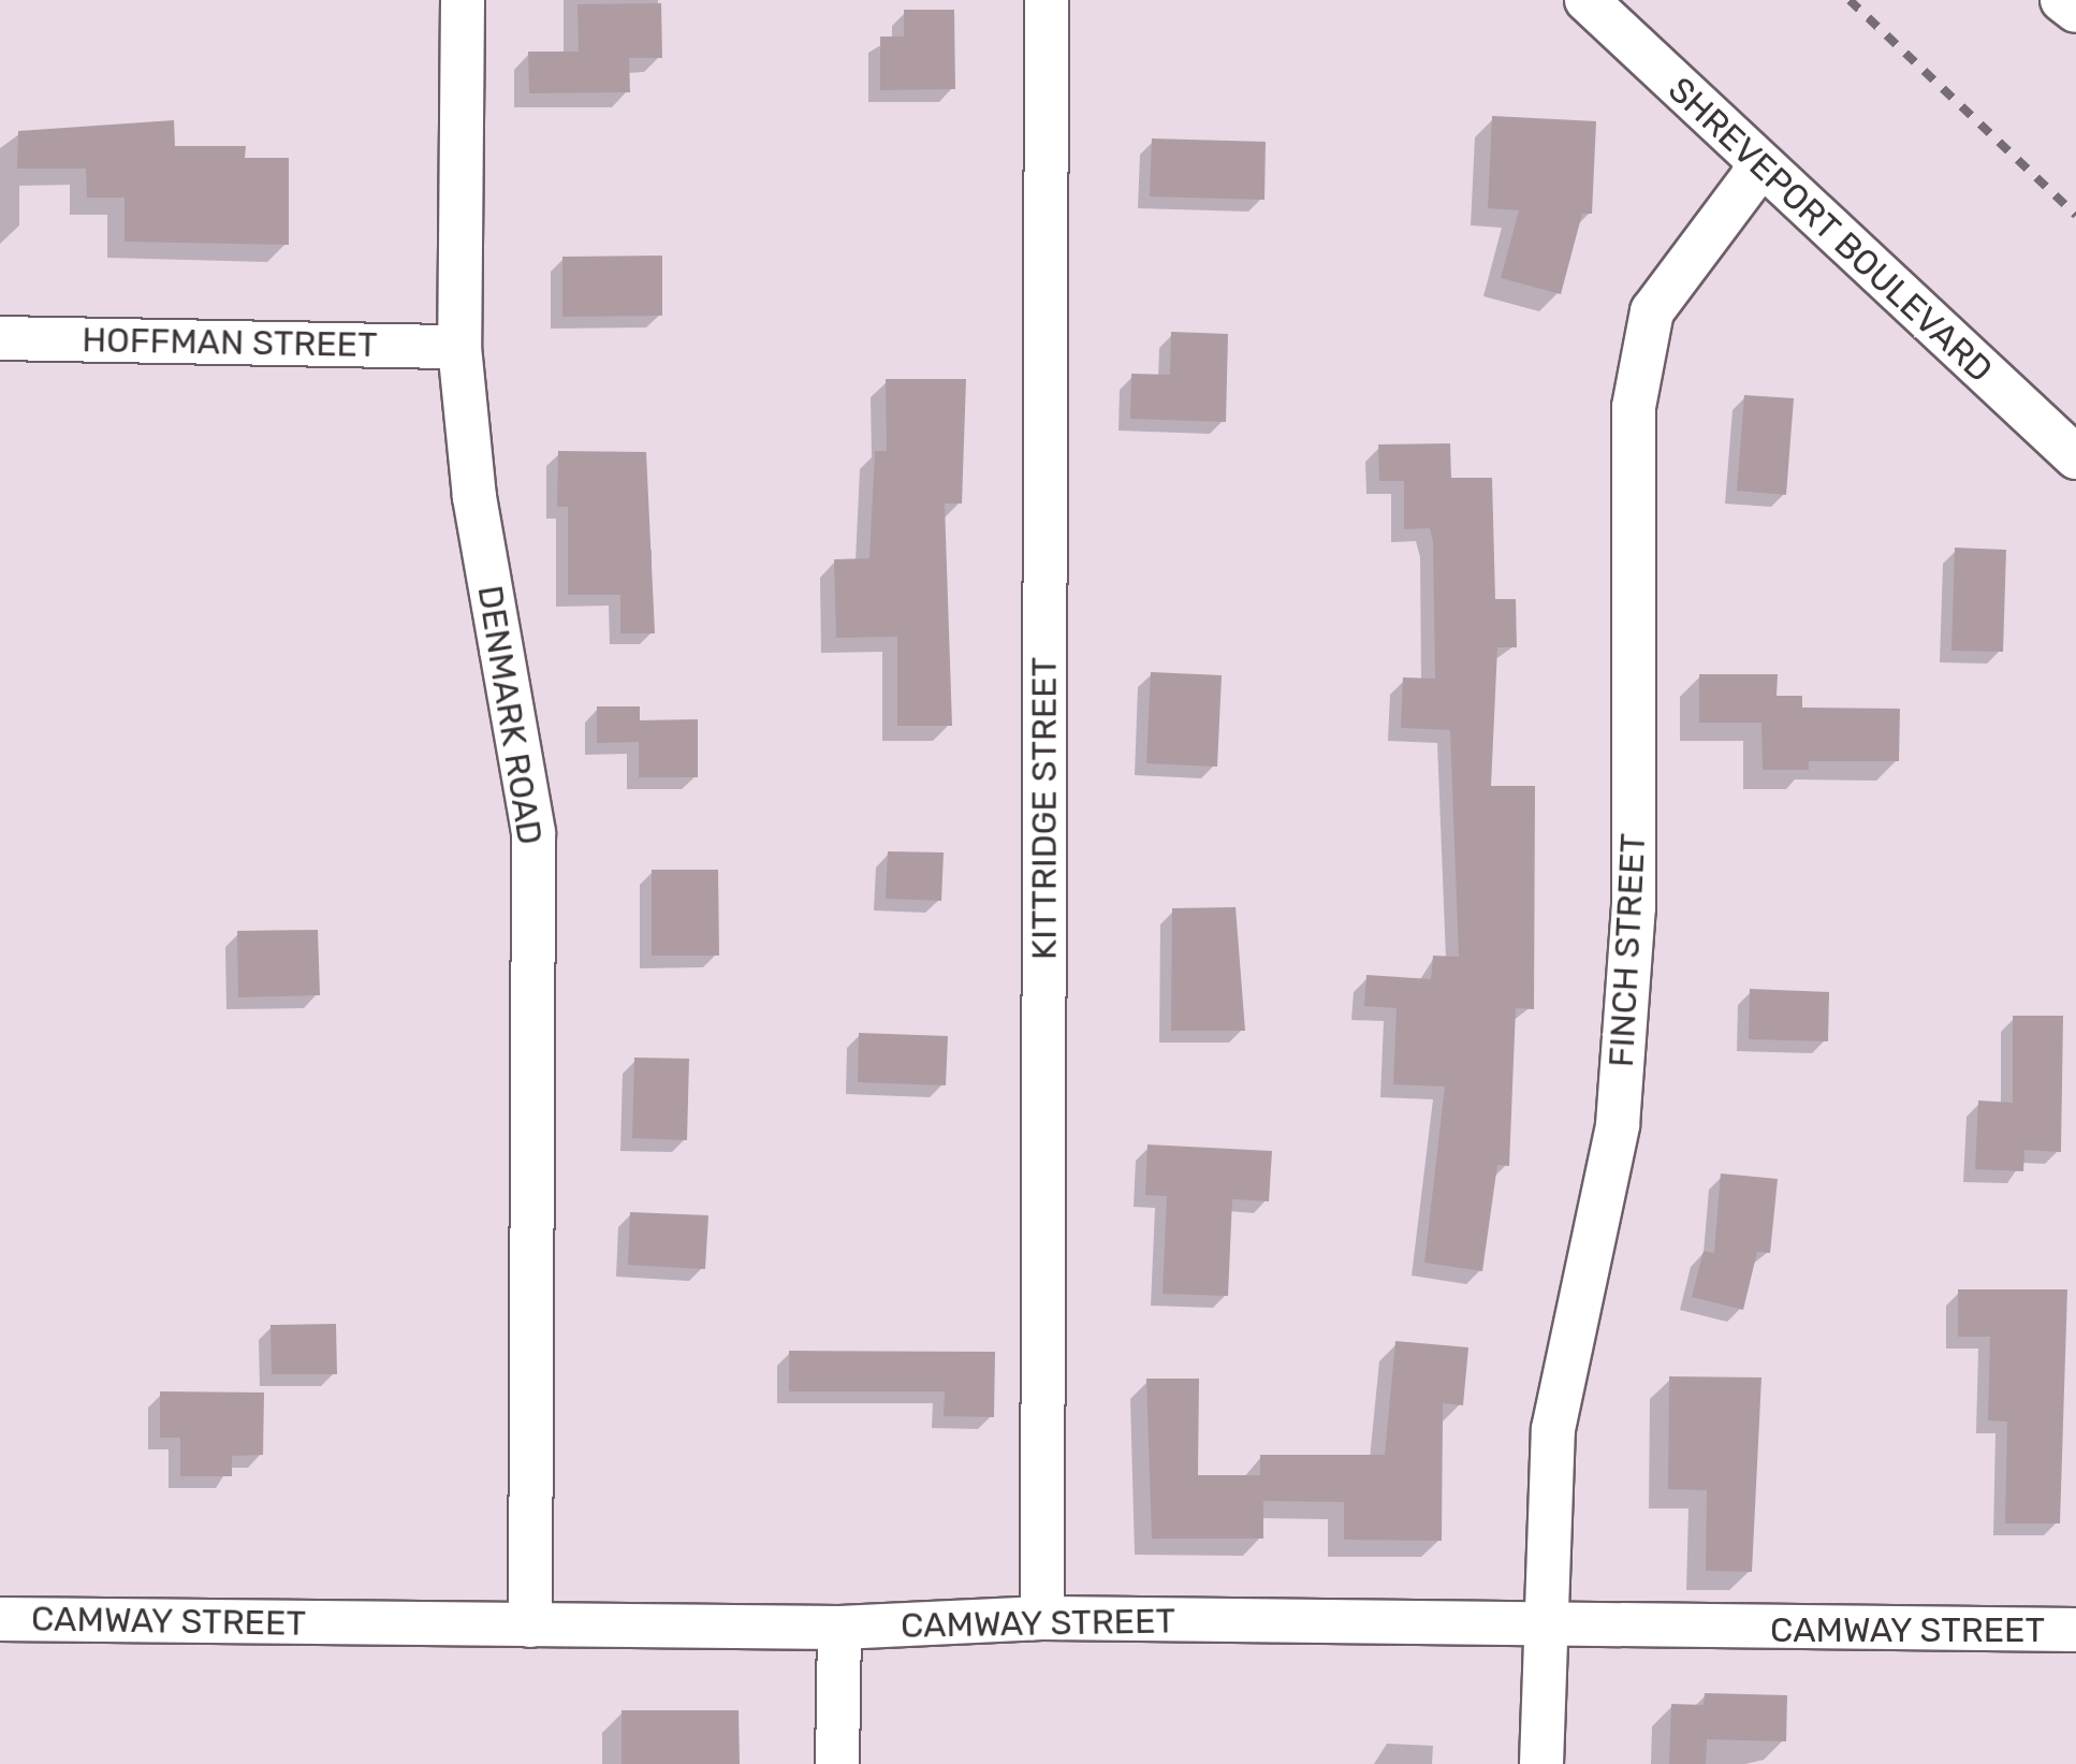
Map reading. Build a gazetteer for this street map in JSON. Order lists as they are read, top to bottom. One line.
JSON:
{"streets":{"street":["SHREVEPORT BOULEVARD","HOFFMAN STREET","DENMARK ROAD","KITTRIDGE STREET","FINCH STREET","CAMWAY STREET"]},"crossings":[["SHREVEPORT BOULEVARD","FINCH STREET"],["HOFFMAN STREET","DENMARK ROAD"],["DENMARK ROAD","CAMWAY STREET"],["KITTRIDGE STREET","CAMWAY STREET"],["FINCH STREET","CAMWAY STREET"]]}
